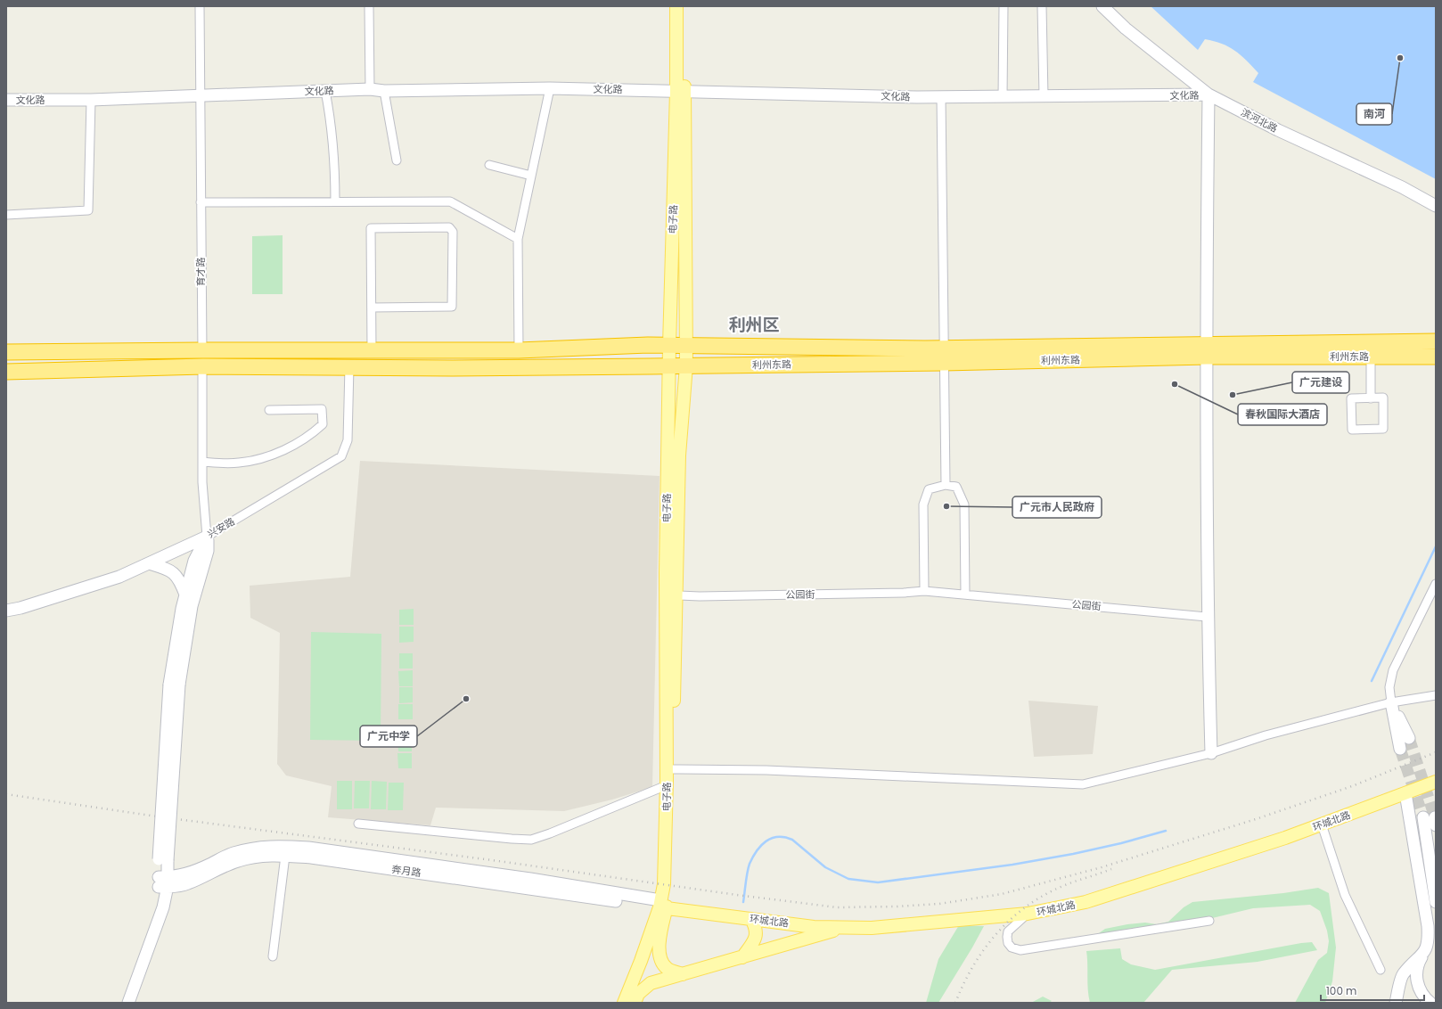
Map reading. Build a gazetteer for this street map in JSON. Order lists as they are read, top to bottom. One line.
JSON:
{"streets":{"highway":["利州东路"],"main road":["电子路","环城北路"],"street":["文化路","滨河北路","育才路","兴安路","公园街","奔月路"]},"crossings":[["文化路","滨河北路"],["文化路","电子路"],["文化路","育才路"],["电子路","利州东路"],["电子路","公园街"],["电子路","环城北路"],["电子路","奔月路"],["育才路","利州东路"],["育才路","兴安路"],["利州东路","兴安路"],["环城北路","奔月路"]],"districts":["利州区"],"places":["南河","春秋国际大酒店","广元建设","广元市人民政府","广元中学"],"scale_bar":"100 m"}
